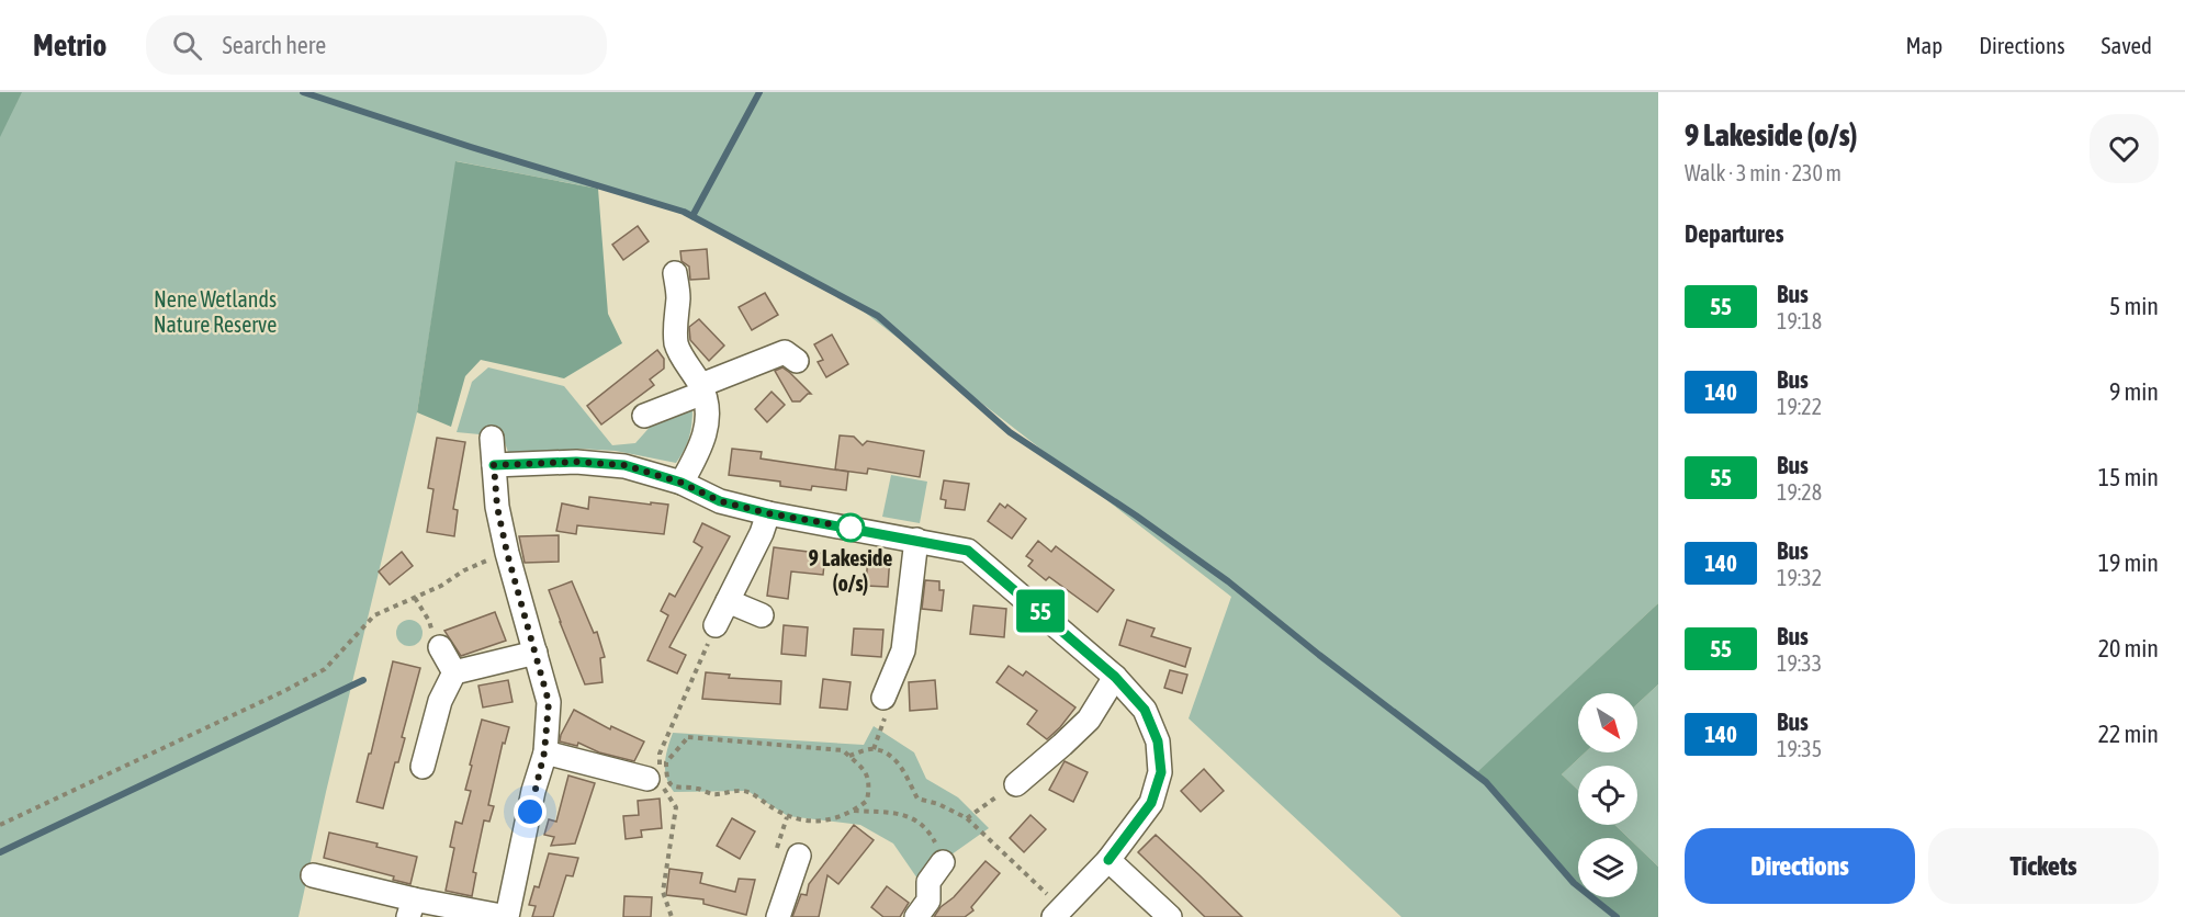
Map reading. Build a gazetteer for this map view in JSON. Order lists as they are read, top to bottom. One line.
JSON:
{"parks":["Nene Wetlands Nature Reserve"],"places":["9 Lakeside (o/s)"],"lines":["bus line 55"],"north":"bottom right","page":{"header":"Metrio","search":"Search here","nav":["Map","Directions","Saved"],"on_map":"55","heading":[["9 Lakeside (o/s)","Walk · 3 min · 230 m"],"Departures"],"list":[{"mark":"55","name":"Bus","note":"19:18","value":"5 min"},{"mark":"140","name":"Bus","note":"19:22","value":"9 min"},{"mark":"55","name":"Bus","note":"19:28","value":"15 min"},{"mark":"140","name":"Bus","note":"19:32","value":"19 min"},{"mark":"55","name":"Bus","note":"19:33","value":"20 min"},{"mark":"140","name":"Bus","note":"19:35","value":"22 min"}],"buttons":["Directions","Tickets"]}}
